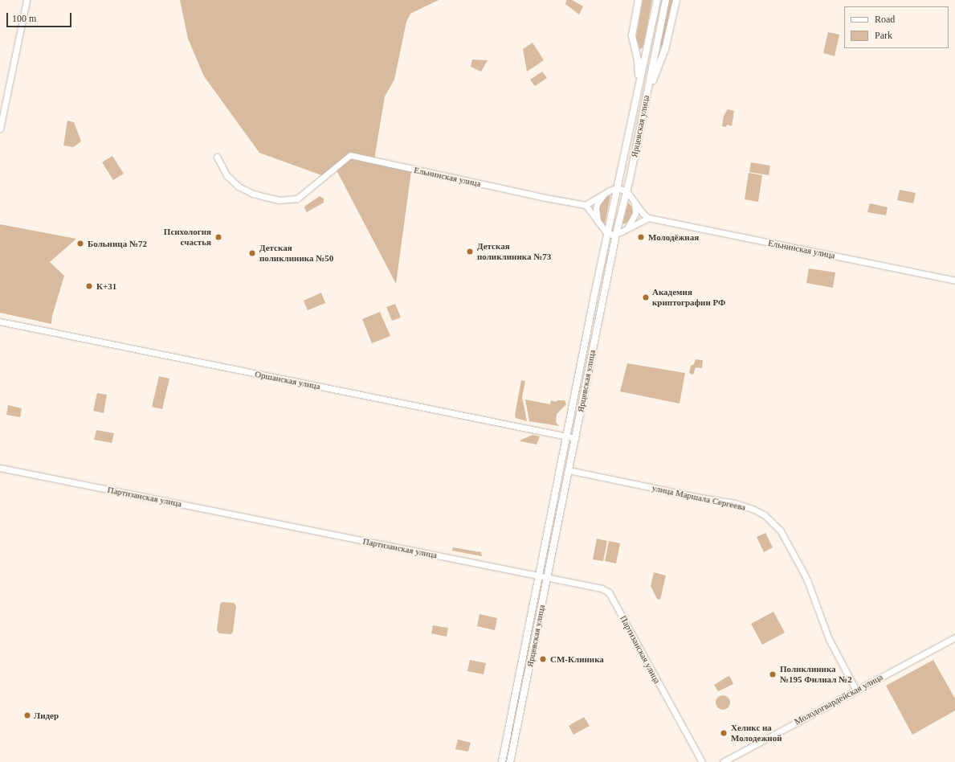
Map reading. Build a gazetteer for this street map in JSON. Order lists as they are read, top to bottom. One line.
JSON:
{"streets":{"main road":["Ярцевская улица"],"street":["Ельнинская улица","Оршанская улица","Партизанская улица","улица Маршала Сергеева","Молодогвардейская улица"]},"crossings":[["Ярцевская улица","Оршанская улица"],["Ярцевская улица","Партизанская улица"],["Ярцевская улица","улица Маршала Сергеева"],["улица Маршала Сергеева","Молодогвардейская улица"]],"places":["Психология счастья","Молодёжная","Больница №72","Детская поликлиника №73","Детская поликлиника №50","К+31","Академия криптографии РФ","СМ-Клиника","Поликлиника №195 Филиал №2","Лидер","Хеликс на Молодежной"],"legend":["Road","Park"],"scale_bar":"100 m"}
